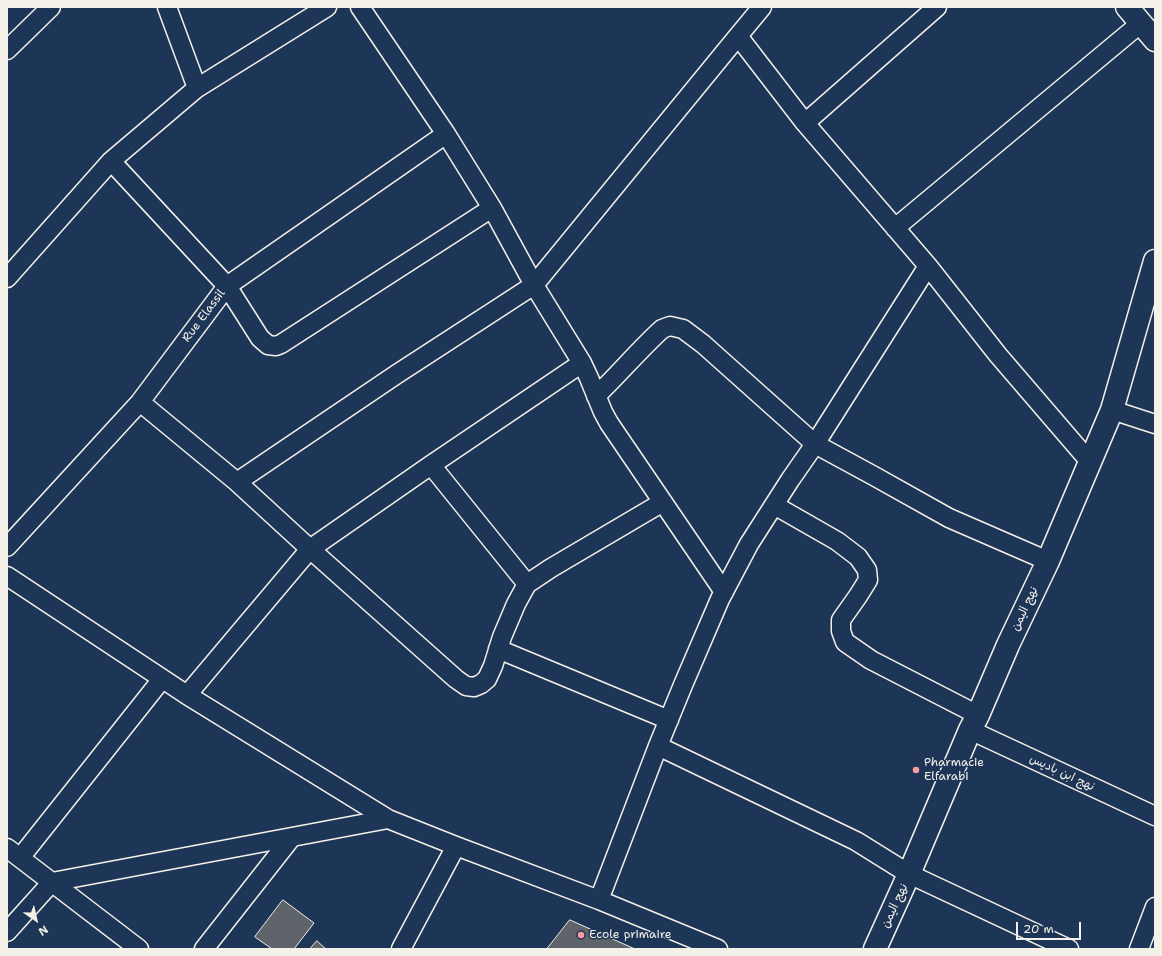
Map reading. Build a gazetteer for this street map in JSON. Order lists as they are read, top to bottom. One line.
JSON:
{"streets":{"street":["Rue Elassil","نهج اليمن","نهج ابن باديس"]},"crossings":[["نهج اليمن","نهج ابن باديس"]],"places":["Pharmacie Elfarabi","Ecole primaire"],"scale_bar":"20 m","north":"bottom right"}
